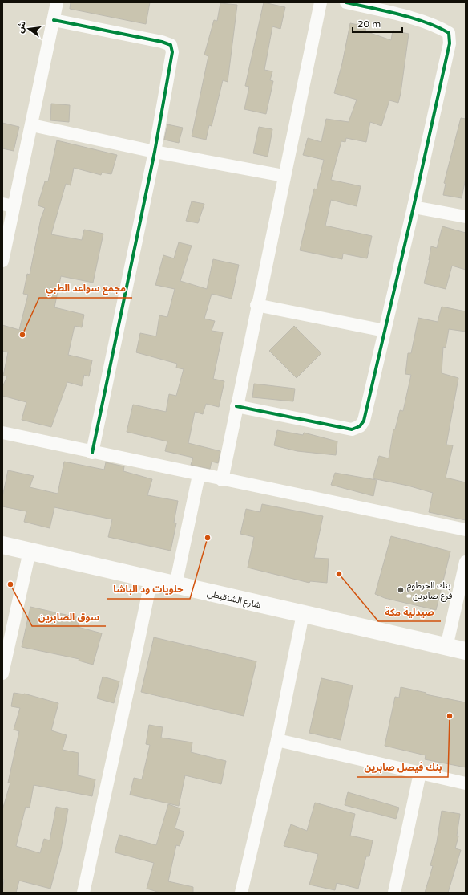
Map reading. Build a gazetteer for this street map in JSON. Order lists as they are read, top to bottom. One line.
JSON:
{"streets":{"street":["شارع الشنقيطي"]},"places":["مجمع سواعد الطبي","حلويات ود الباشا","صيدلية مكة","سوق الصابرين","بنك الخرطوم - فرع صابرين","بنك فيصل صابرين"],"scale_bar":"20 m","north":"left"}
